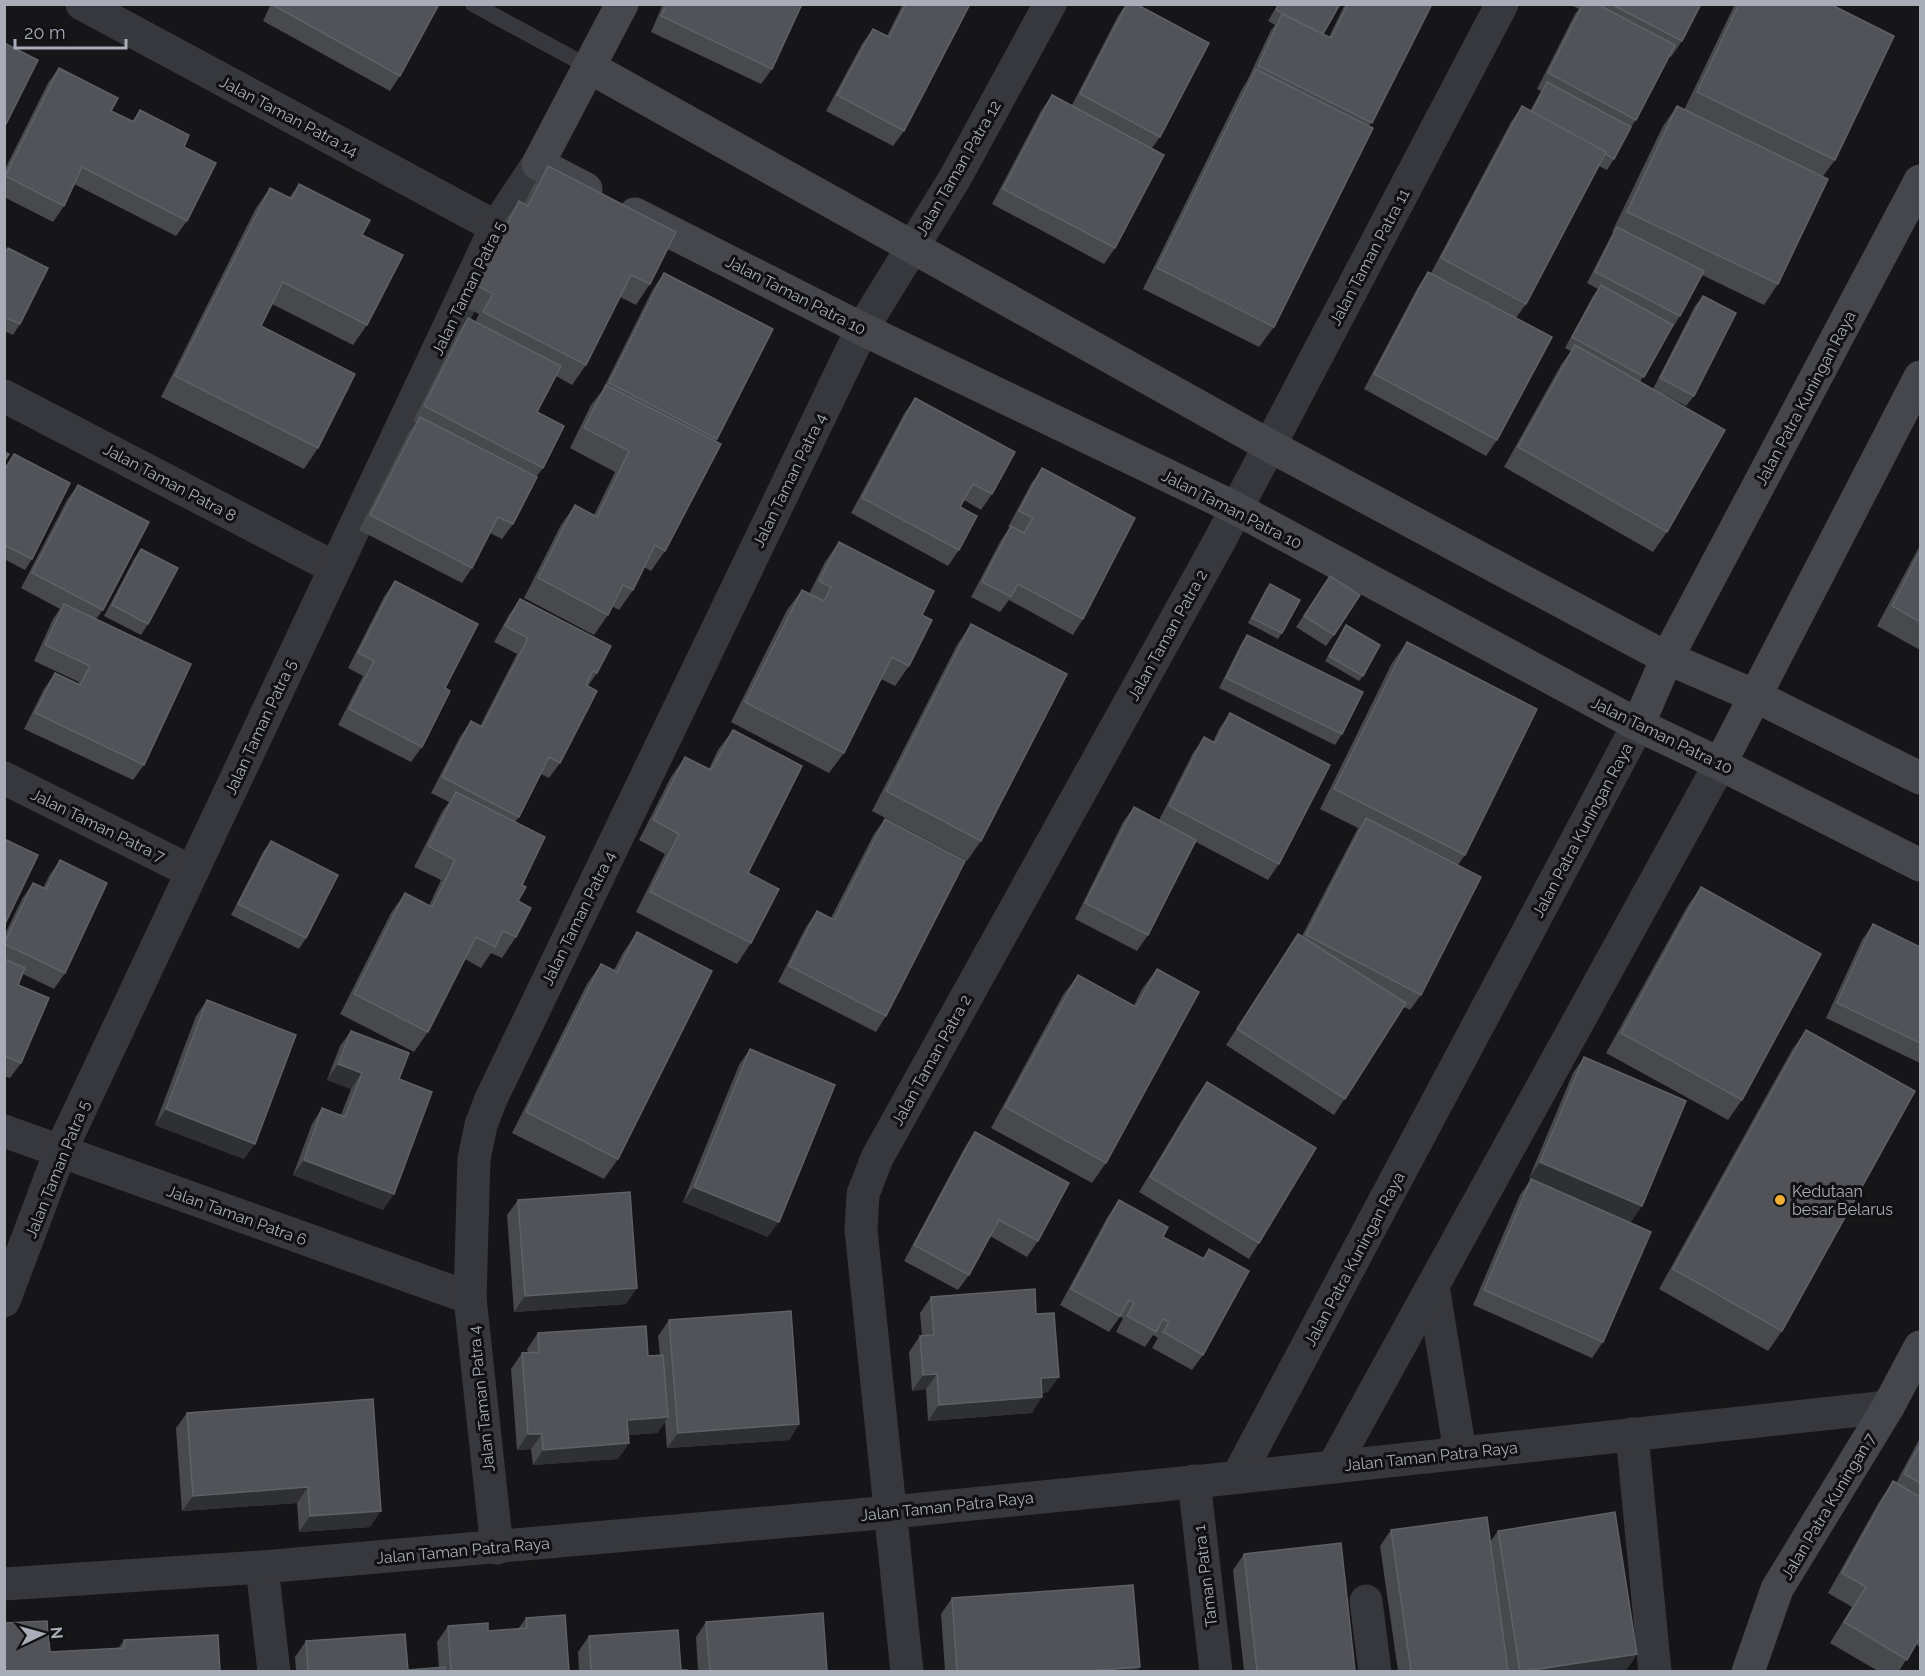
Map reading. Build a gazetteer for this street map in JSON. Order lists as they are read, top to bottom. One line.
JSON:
{"streets":{"street":["Jalan Taman Patra 14","Jalan Taman Patra 12","Jalan Taman Patra 11","Jalan Taman Patra 5","Jalan Taman Patra 10","Jalan Patra Kuningan Raya","Jalan Taman Patra 4","Jalan Taman Patra 8","Jalan Taman Patra 2","Jalan Taman Patra 7","Jalan Taman Patra 6","Jalan Taman Patra Raya","Jalan Patra Kuningan 7","Taman Patra 1"]},"crossings":[["Jalan Taman Patra 14","Jalan Taman Patra 5"],["Jalan Taman Patra 12","Jalan Taman Patra 10"],["Jalan Taman Patra 12","Jalan Taman Patra 4"],["Jalan Taman Patra 11","Jalan Taman Patra 10"],["Jalan Taman Patra 11","Jalan Taman Patra 2"],["Jalan Taman Patra 5","Jalan Taman Patra 10"],["Jalan Taman Patra 5","Jalan Taman Patra 8"],["Jalan Taman Patra 5","Jalan Taman Patra 7"],["Jalan Taman Patra 5","Jalan Taman Patra 6"],["Jalan Taman Patra 10","Jalan Patra Kuningan Raya"],["Jalan Taman Patra 10","Jalan Taman Patra 4"],["Jalan Taman Patra 10","Jalan Taman Patra 2"],["Jalan Patra Kuningan Raya","Jalan Taman Patra Raya"],["Jalan Taman Patra 4","Jalan Taman Patra 6"],["Jalan Taman Patra 4","Jalan Taman Patra Raya"],["Jalan Taman Patra 2","Jalan Taman Patra Raya"],["Jalan Taman Patra Raya","Jalan Patra Kuningan 7"],["Jalan Taman Patra Raya","Taman Patra 1"]],"places":["Kedutaan besar Belarus"],"scale_bar":"20 m","north":"right"}
